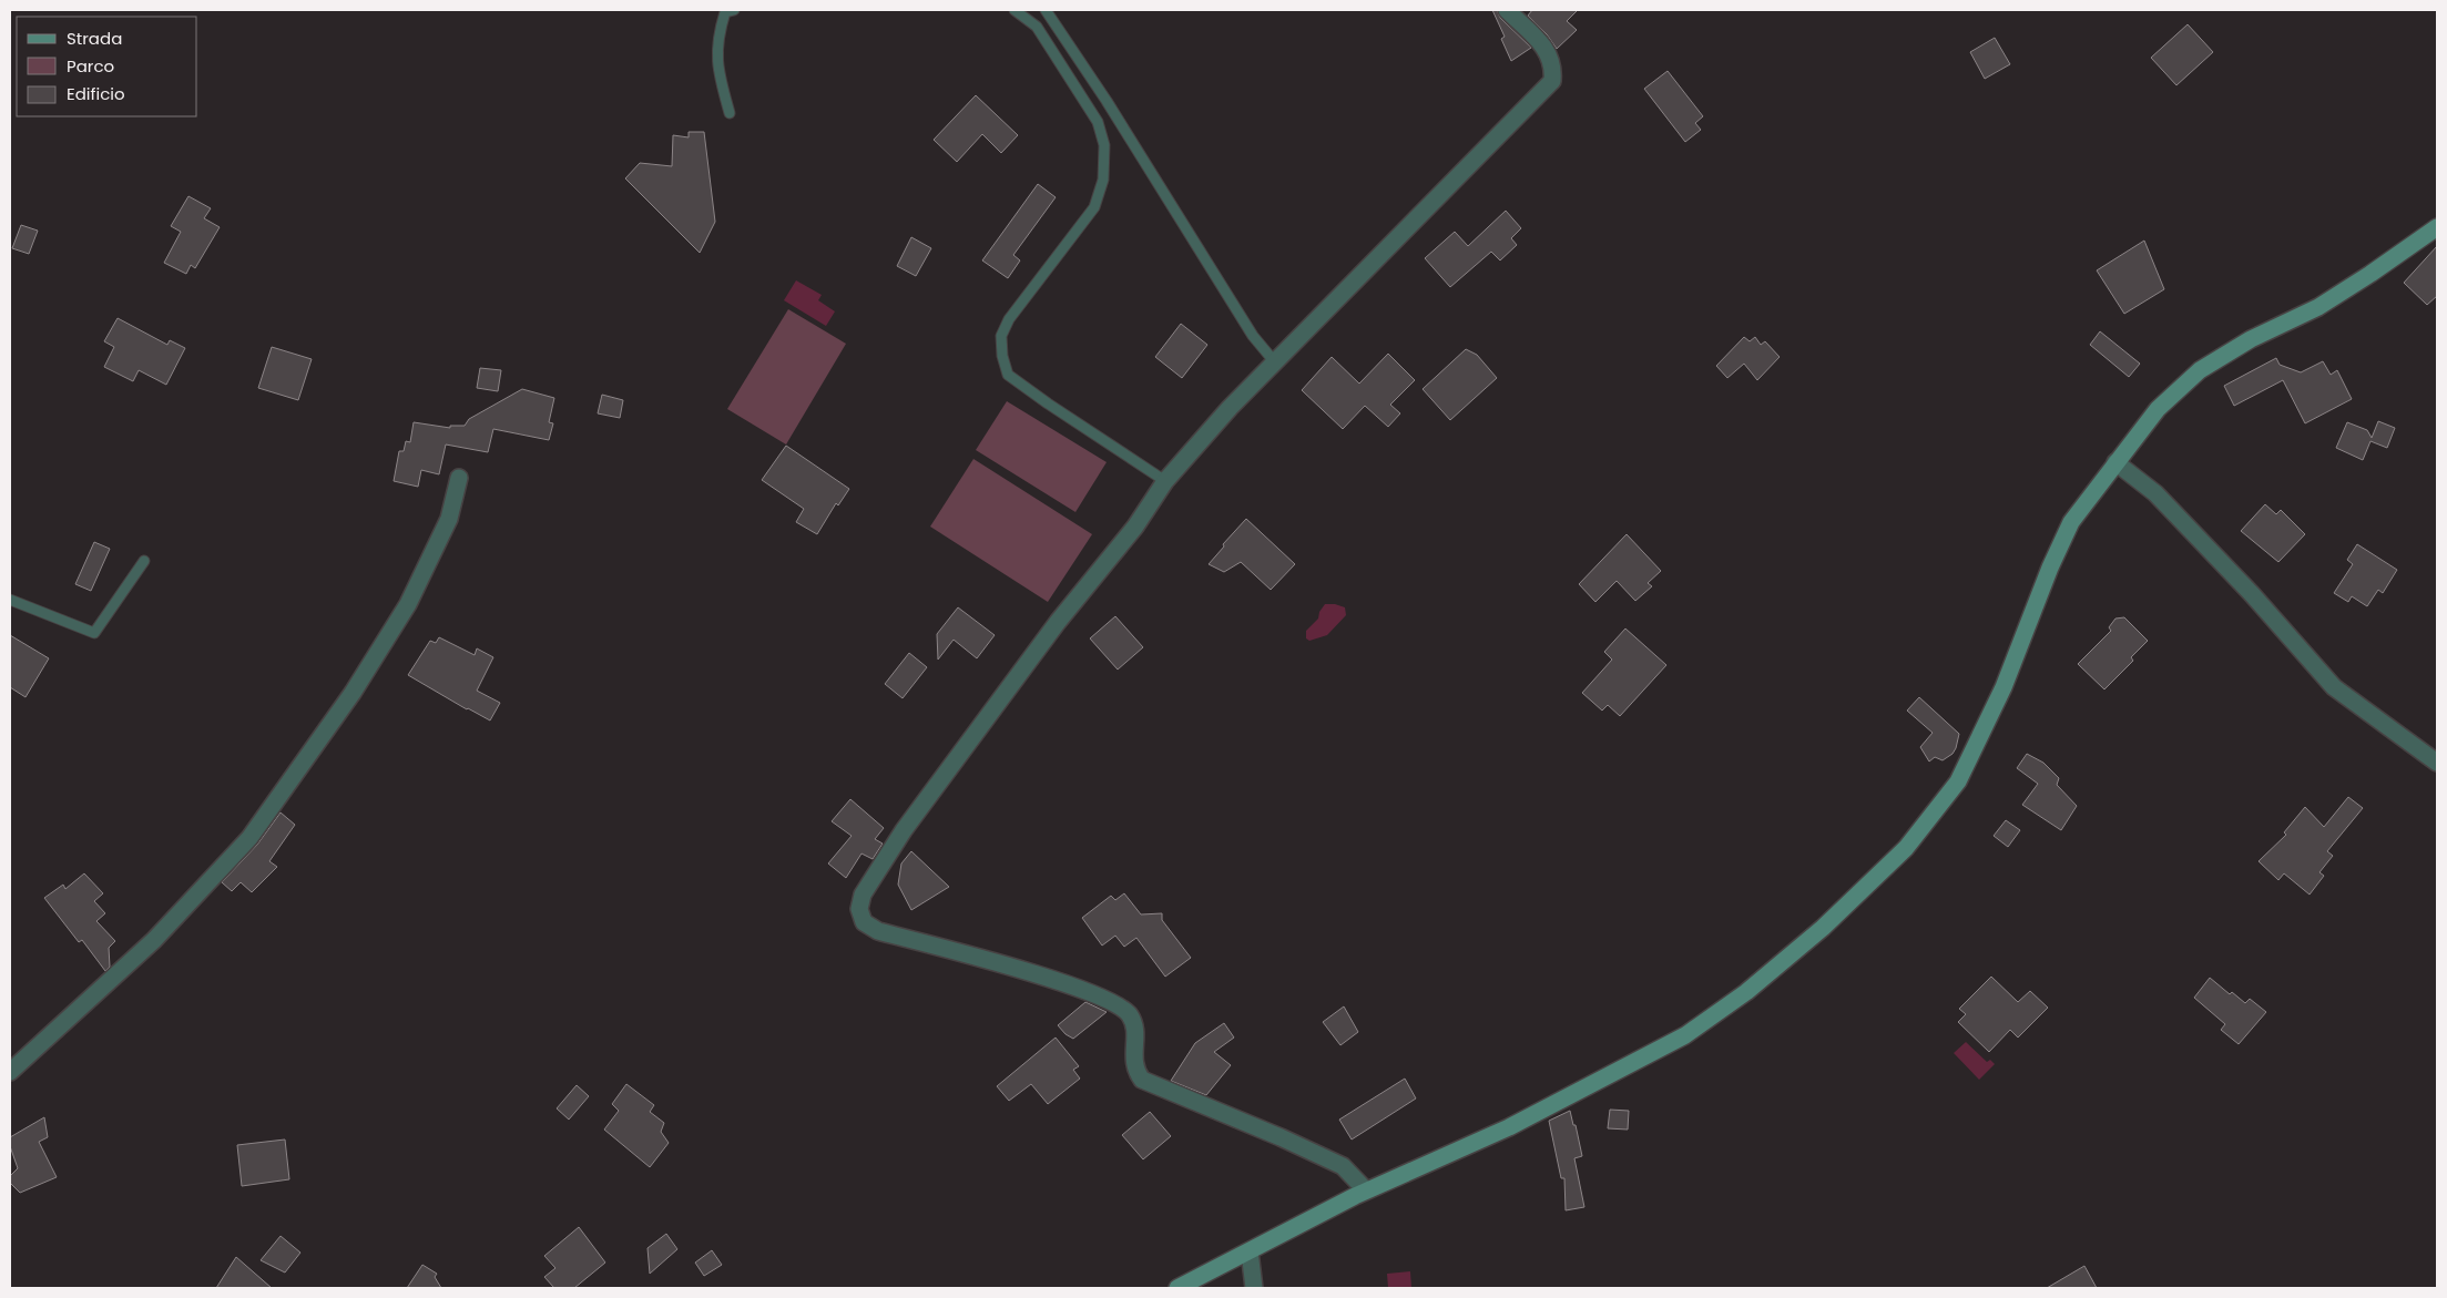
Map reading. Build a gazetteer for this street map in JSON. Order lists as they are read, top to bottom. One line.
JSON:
{"legend":["Strada","Parco","Edificio"]}
